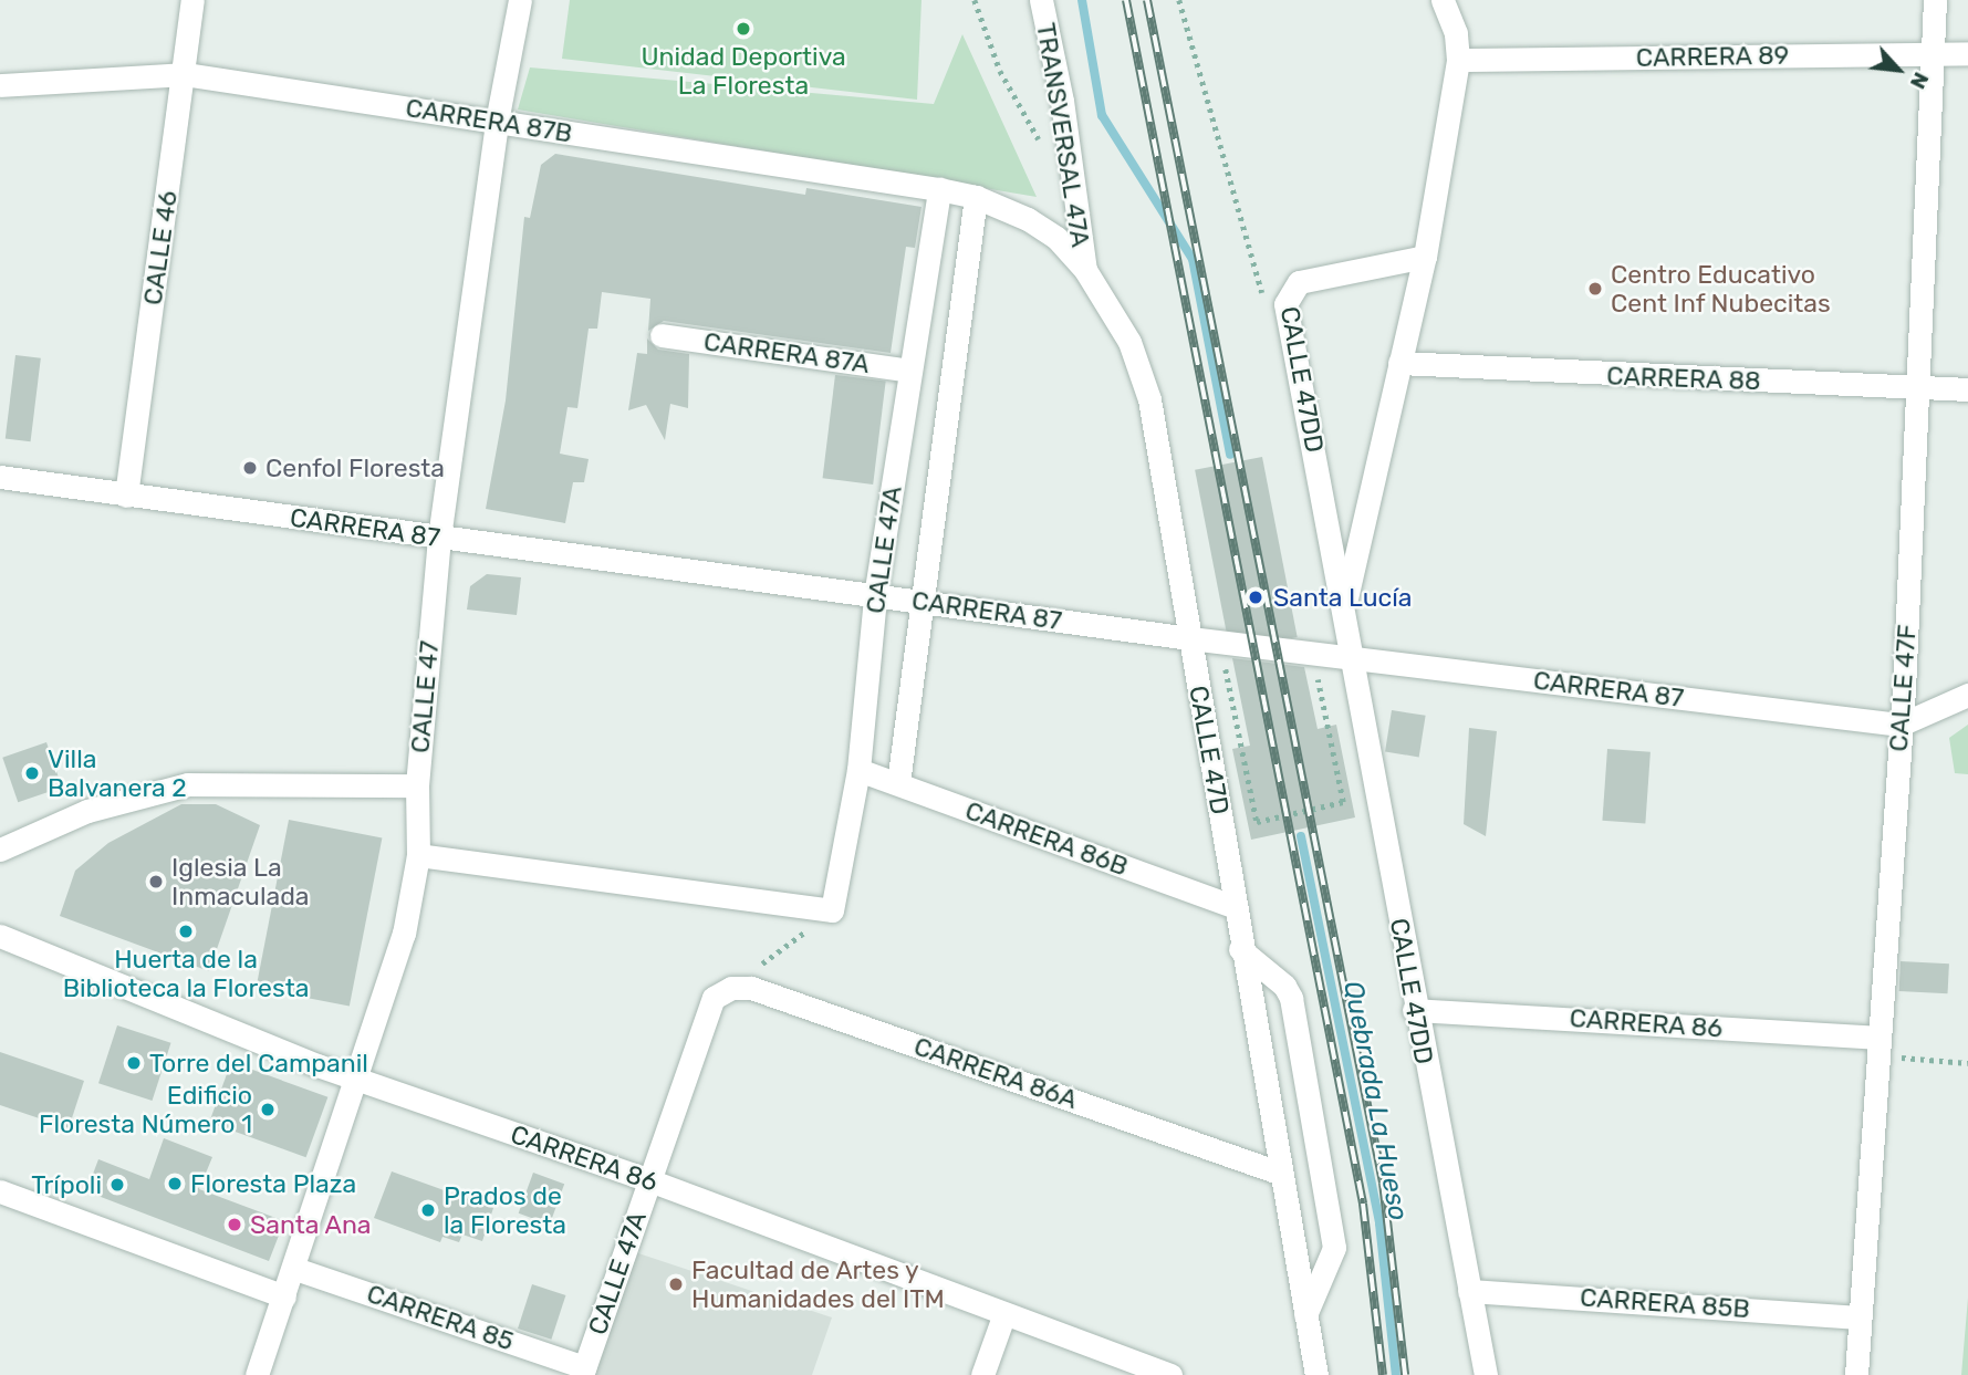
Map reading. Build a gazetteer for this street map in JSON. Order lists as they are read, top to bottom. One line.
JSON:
{"streets":{"street":["CARRERA 89","CARRERA 87B","TRANSVERSAL 47A","CALLE 46","CARRERA 87A","CARRERA 88","CALLE 47DD","CARRERA 87","CALLE 47A","CALLE 47F","CALLE 47","CALLE 47D","CARRERA 86B","CARRERA 86","CARRERA 86A","CARRERA 85B","CARRERA 85"]},"crossings":[["CARRERA 89","CALLE 47DD"],["CARRERA 89","CALLE 47F"],["CARRERA 87B","CALLE 46"],["CARRERA 87B","CALLE 47A"],["CARRERA 87B","CALLE 47"],["CARRERA 87B","CALLE 47D"],["TRANSVERSAL 47A","CALLE 47D"],["CALLE 46","CARRERA 87"],["CARRERA 87A","CALLE 47A"],["CARRERA 88","CALLE 47DD"],["CARRERA 88","CALLE 47F"],["CALLE 47DD","CARRERA 87"],["CALLE 47DD","CARRERA 86"],["CALLE 47DD","CARRERA 85B"],["CARRERA 87","CALLE 47A"],["CARRERA 87","CALLE 47F"],["CARRERA 87","CALLE 47"],["CARRERA 87","CALLE 47D"],["CALLE 47A","CALLE 47D"],["CALLE 47A","CARRERA 86B"],["CALLE 47A","CARRERA 86"],["CALLE 47A","CARRERA 86A"],["CALLE 47A","CARRERA 85"],["CALLE 47F","CARRERA 86"],["CALLE 47F","CARRERA 85B"],["CALLE 47","CARRERA 86"],["CALLE 47","CARRERA 85"],["CALLE 47D","CARRERA 86B"],["CALLE 47D","CARRERA 86A"]],"water":["Quebrada La Hueso"],"places":["Unidad Deportiva La Floresta","Centro Educativo Cent Inf Nubecitas","Cenfol Floresta","Santa Lucía","Villa Balvanera 2","Iglesia La Inmaculada","Huerta de la Biblioteca la Floresta","Torre del Campanil","Edificio Floresta Número 1","Floresta Plaza","Trípoli","Prados de la Floresta","Santa Ana","Facultad de Artes y Humanidades del ITM"],"north":"bottom right"}
